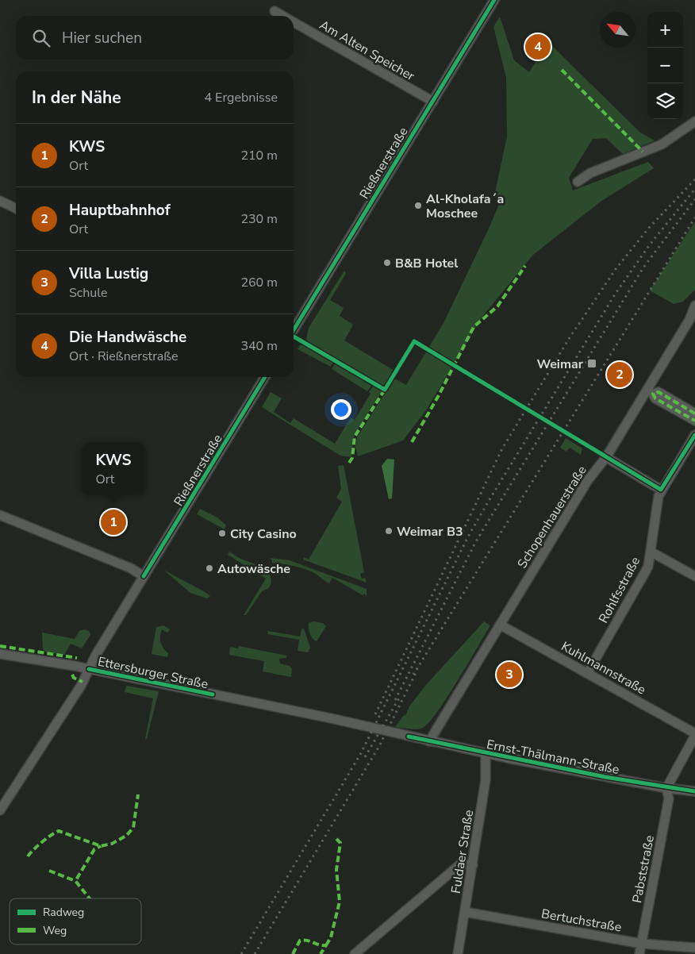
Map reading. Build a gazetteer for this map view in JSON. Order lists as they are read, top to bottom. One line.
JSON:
{"streets":{"street":["Am Alten Speicher","Rießnerstraße","Schopenhauerstraße","Rohlfsstraße","Kuhlmannstraße","Ettersburger Straße","Ernst-Thälmann-Straße","Fuldaer Straße","Pabststraße","Bertuchstraße"]},"crossings":[["Am Alten Speicher","Rießnerstraße"],["Rießnerstraße","Ettersburger Straße"],["Schopenhauerstraße","Kuhlmannstraße"],["Schopenhauerstraße","Ernst-Thälmann-Straße"],["Rohlfsstraße","Kuhlmannstraße"],["Ettersburger Straße","Ernst-Thälmann-Straße"],["Ernst-Thälmann-Straße","Fuldaer Straße"],["Ernst-Thälmann-Straße","Pabststraße"],["Fuldaer Straße","Bertuchstraße"],["Pabststraße","Bertuchstraße"]],"places":{"other":["Al-Kholafa´a Moschee","B&B Hotel","Weimar B3","City Casino","Autowäsche"],"transit":["Weimar"]},"legend":["Radweg","Weg"],"north":"top left","page":{"map_buttons":["+","−"],"search":"Hier suchen","pins":["4","2","1","3"],"heading":["In der Nähe","4 Ergebnisse"],"list":[{"mark":"1","name":"KWS","note":"Ort","value":"210 m"},{"mark":"2","name":"Hauptbahnhof","note":"Ort","value":"230 m"},{"mark":"3","name":"Villa Lustig","note":"Schule","value":"260 m"},{"mark":"4","name":"Die Handwäsche","note":"Ort · Rießnerstraße","value":"340 m"}],"popup":["KWS","Ort"]}}
